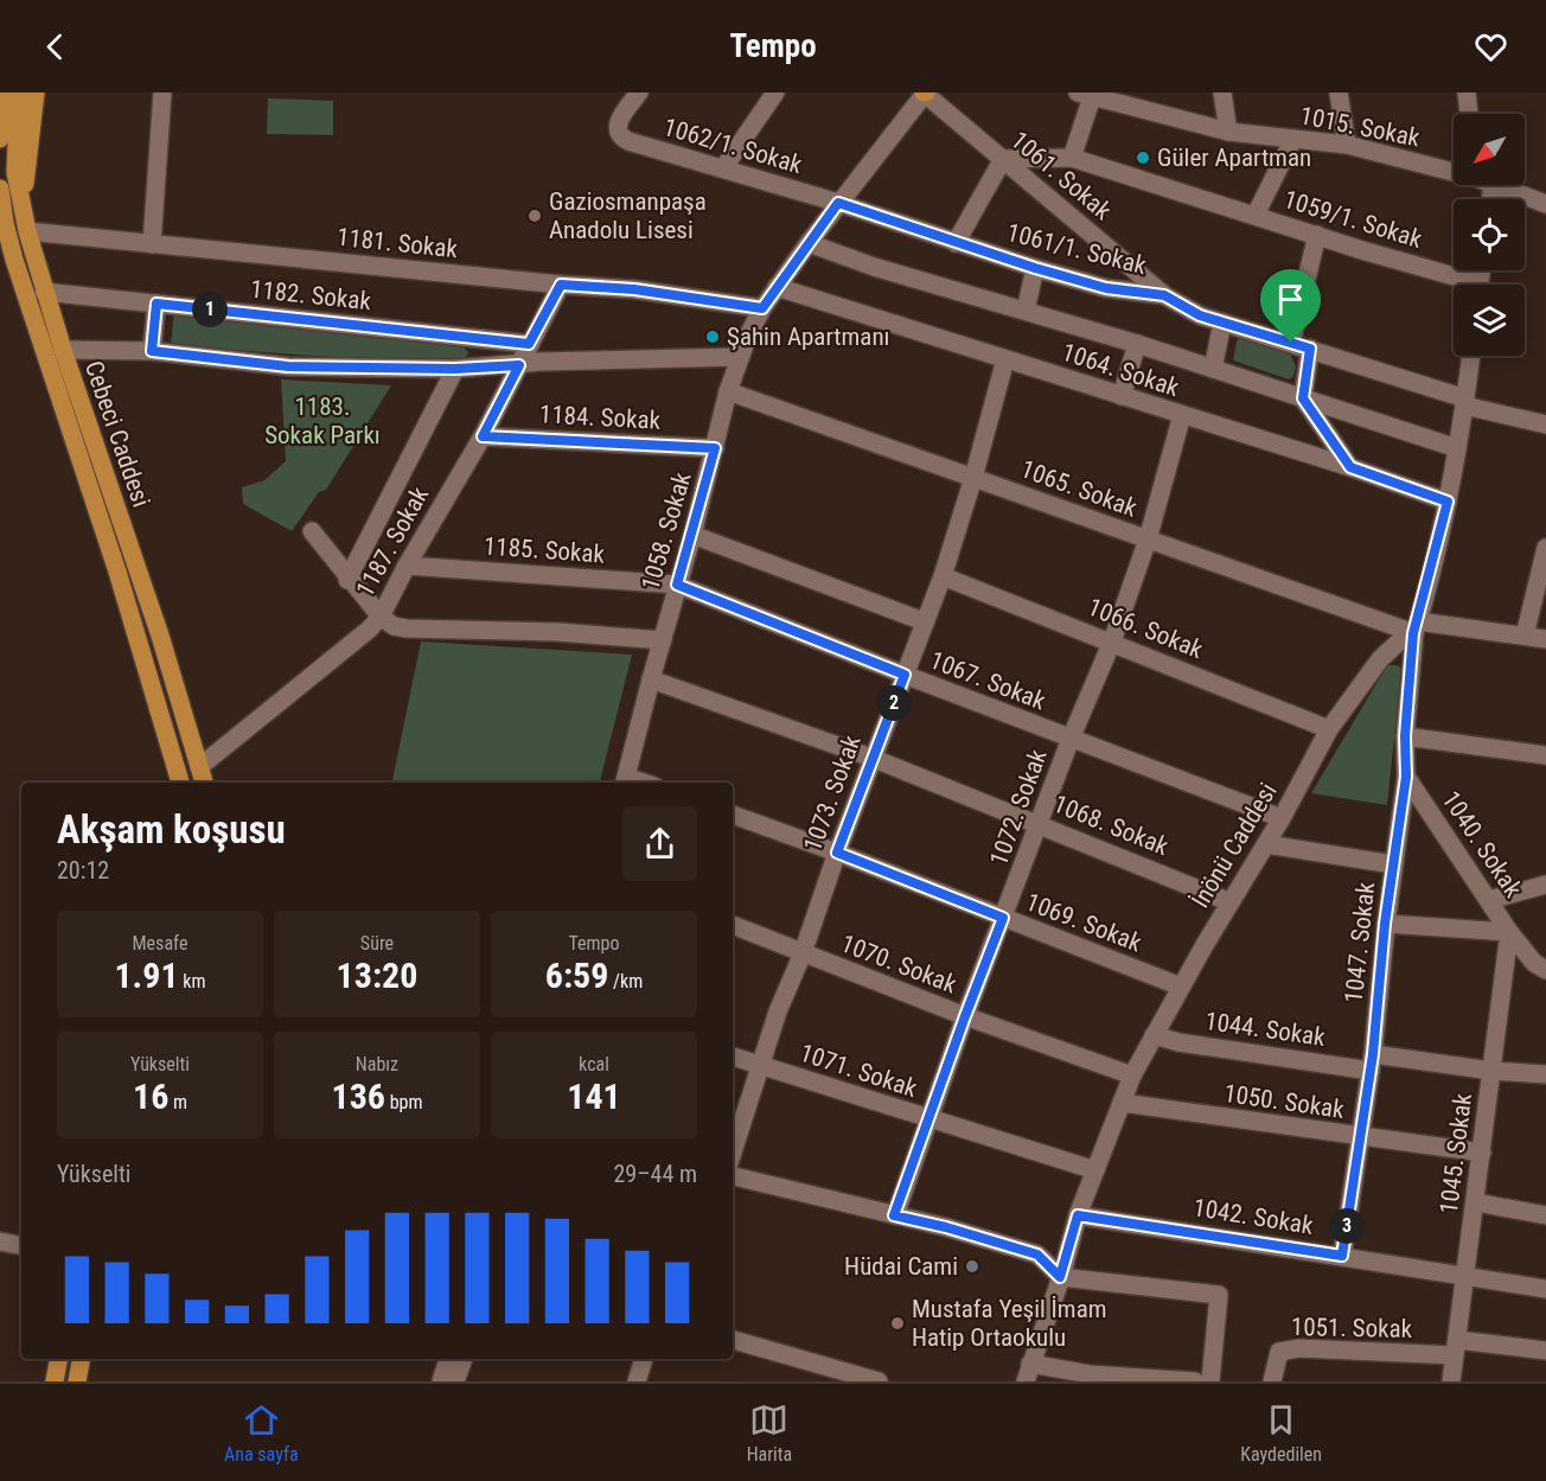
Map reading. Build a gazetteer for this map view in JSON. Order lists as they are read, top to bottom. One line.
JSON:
{"streets":{"main road":["Cebeci Caddesi"],"street":["1015. Sokak","1062/1. Sokak","1061. Sokak","1059/1. Sokak","1181. Sokak","1061/1. Sokak","1182. Sokak","1064. Sokak","1184. Sokak","1065. Sokak","1058. Sokak","1187. Sokak","1185. Sokak","1066. Sokak","1067. Sokak","1073. Sokak","1072. Sokak","1068. Sokak","1040. Sokak","İnönü Caddesi","1069. Sokak","1047. Sokak","1070. Sokak","1044. Sokak","1071. Sokak","1050. Sokak","1045. Sokak","1042. Sokak","1051. Sokak"]},"crossings":[["1062/1. Sokak","1061/1. Sokak"],["1062/1. Sokak","1058. Sokak"],["1061. Sokak","1059/1. Sokak"],["1061. Sokak","1061/1. Sokak"],["1061. Sokak","1058. Sokak"],["1181. Sokak","Cebeci Caddesi"],["1181. Sokak","1058. Sokak"],["1181. Sokak","1187. Sokak"],["1061/1. Sokak","1058. Sokak"],["1182. Sokak","Cebeci Caddesi"],["1182. Sokak","1187. Sokak"],["1064. Sokak","1058. Sokak"],["1064. Sokak","1073. Sokak"],["1064. Sokak","1072. Sokak"],["1184. Sokak","1058. Sokak"],["1184. Sokak","1187. Sokak"],["Cebeci Caddesi","1187. Sokak"],["1065. Sokak","1058. Sokak"],["1065. Sokak","1073. Sokak"],["1065. Sokak","1072. Sokak"],["1065. Sokak","İnönü Caddesi"],["1065. Sokak","1047. Sokak"],["1058. Sokak","1185. Sokak"],["1058. Sokak","1067. Sokak"],["1058. Sokak","1068. Sokak"],["1187. Sokak","1185. Sokak"],["1185. Sokak","1067. Sokak"],["1066. Sokak","1073. Sokak"],["1066. Sokak","1072. Sokak"],["1066. Sokak","İnönü Caddesi"],["1067. Sokak","1073. Sokak"],["1067. Sokak","1072. Sokak"],["1067. Sokak","İnönü Caddesi"],["1073. Sokak","1068. Sokak"],["1073. Sokak","1069. Sokak"],["1073. Sokak","1070. Sokak"],["1073. Sokak","1071. Sokak"],["1072. Sokak","1068. Sokak"],["1072. Sokak","1069. Sokak"],["1072. Sokak","1070. Sokak"],["1072. Sokak","1071. Sokak"],["1068. Sokak","İnönü Caddesi"],["1040. Sokak","1047. Sokak"],["1040. Sokak","1045. Sokak"],["İnönü Caddesi","1069. Sokak"],["İnönü Caddesi","1047. Sokak"],["İnönü Caddesi","1070. Sokak"],["İnönü Caddesi","1044. Sokak"],["İnönü Caddesi","1071. Sokak"],["İnönü Caddesi","1050. Sokak"],["İnönü Caddesi","1042. Sokak"],["1047. Sokak","1044. Sokak"],["1047. Sokak","1050. Sokak"],["1047. Sokak","1042. Sokak"],["1044. Sokak","1045. Sokak"],["1050. Sokak","1045. Sokak"],["1045. Sokak","1042. Sokak"],["1045. Sokak","1051. Sokak"]],"parks":["1183. Sokak Parkı"],"places":["Güler Apartman","Gaziosmanpaşa Anadolu Lisesi","Şahin Apartmanı","Hüdai Cami","Mustafa Yeşil İmam Hatip Ortaokulu"],"north":"bottom left","page":{"header":"Tempo","pins":["1","2","3"],"heading":["Akşam koşusu","20:12"],"stats":[["Mesafe","1.91 km"],["Süre","13:20"],["Tempo","6:59 /km"],["Yükselti","16 m"],["Nabız","136 bpm"],["kcal","141"]],"chart":["Yükselti","29–44 m"],"tabs":["Ana sayfa","Harita","Kaydedilen"]}}
